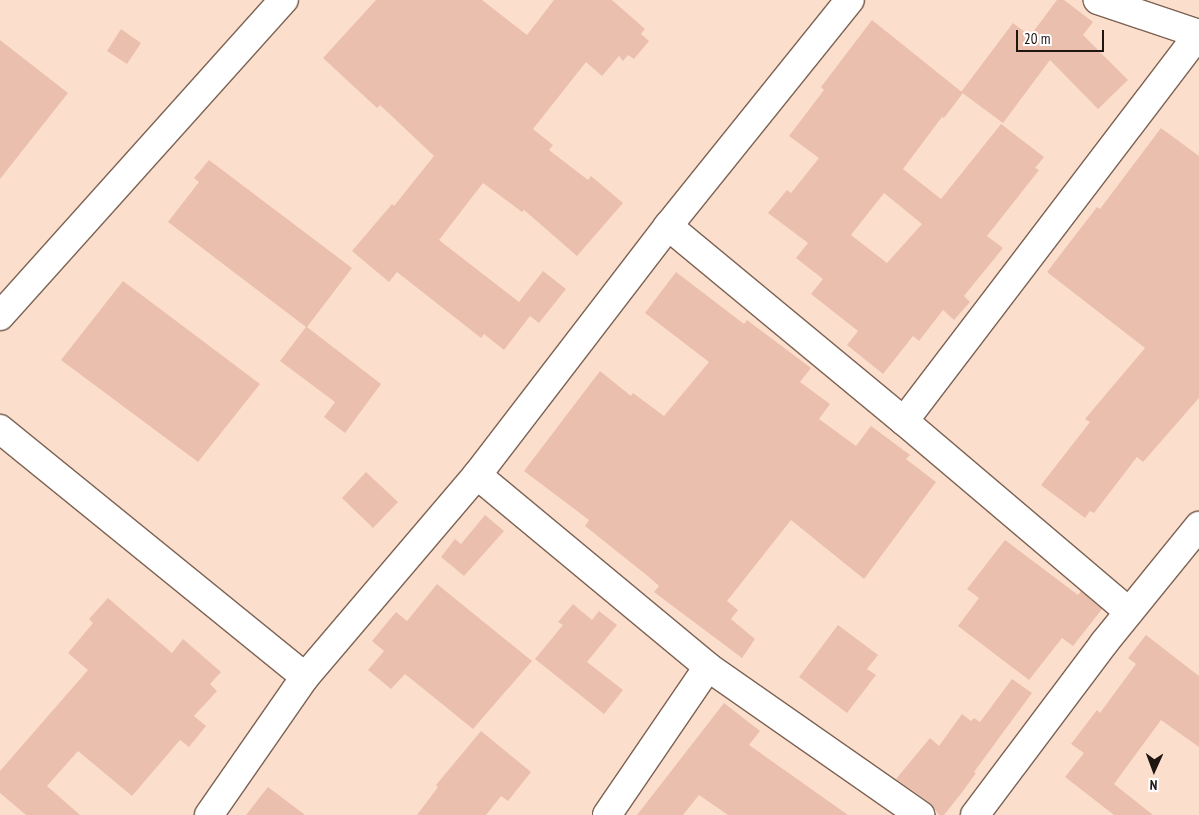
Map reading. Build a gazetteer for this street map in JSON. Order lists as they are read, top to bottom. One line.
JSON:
{"scale_bar":"20 m","north":"bottom"}
